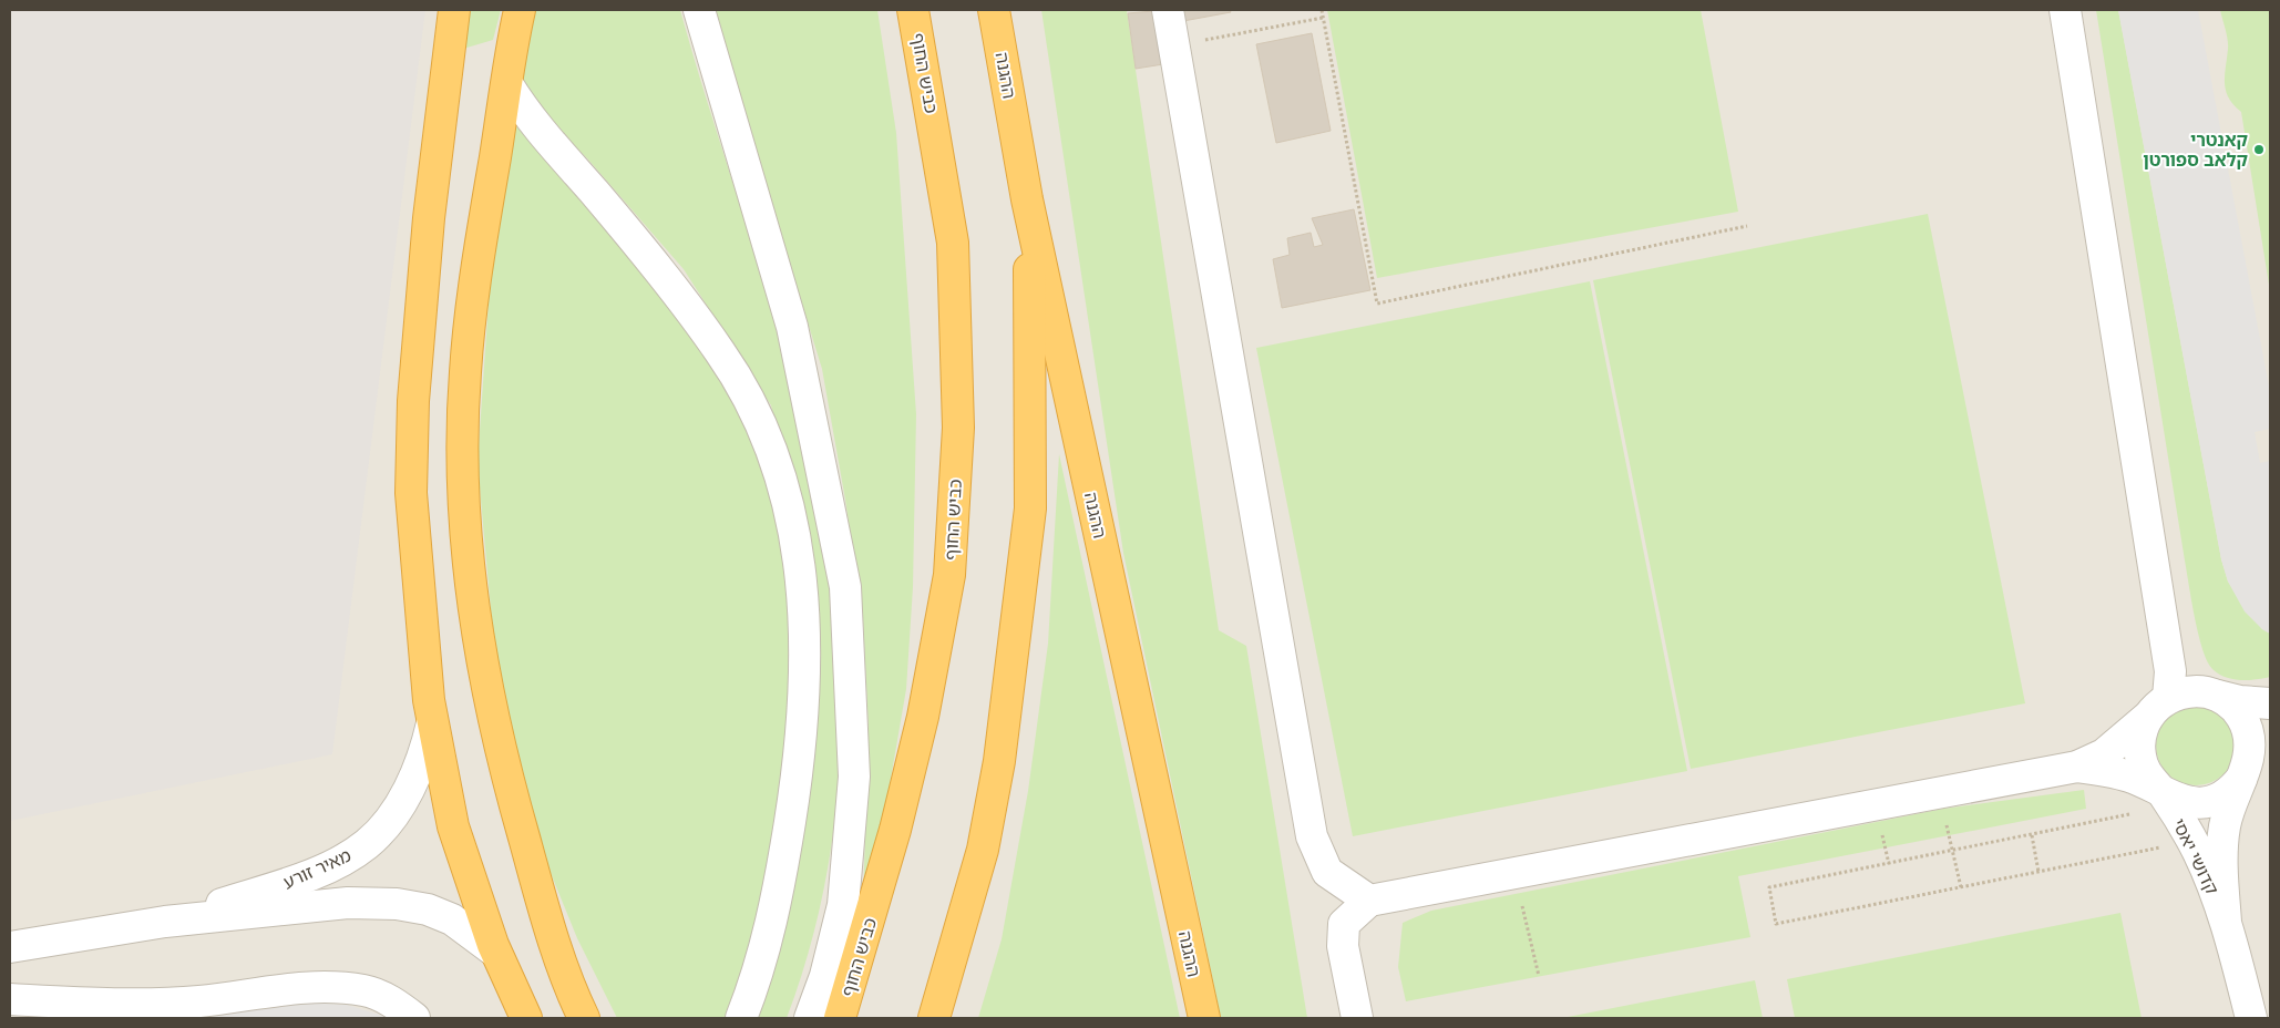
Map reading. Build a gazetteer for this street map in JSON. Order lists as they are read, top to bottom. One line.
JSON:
{"streets":{"highway":["כביש החוף","ההגנה"],"street":["קדושי יאסי","מאיר זורע"]},"places":["קאנטרי קלאב ספורטן"]}
